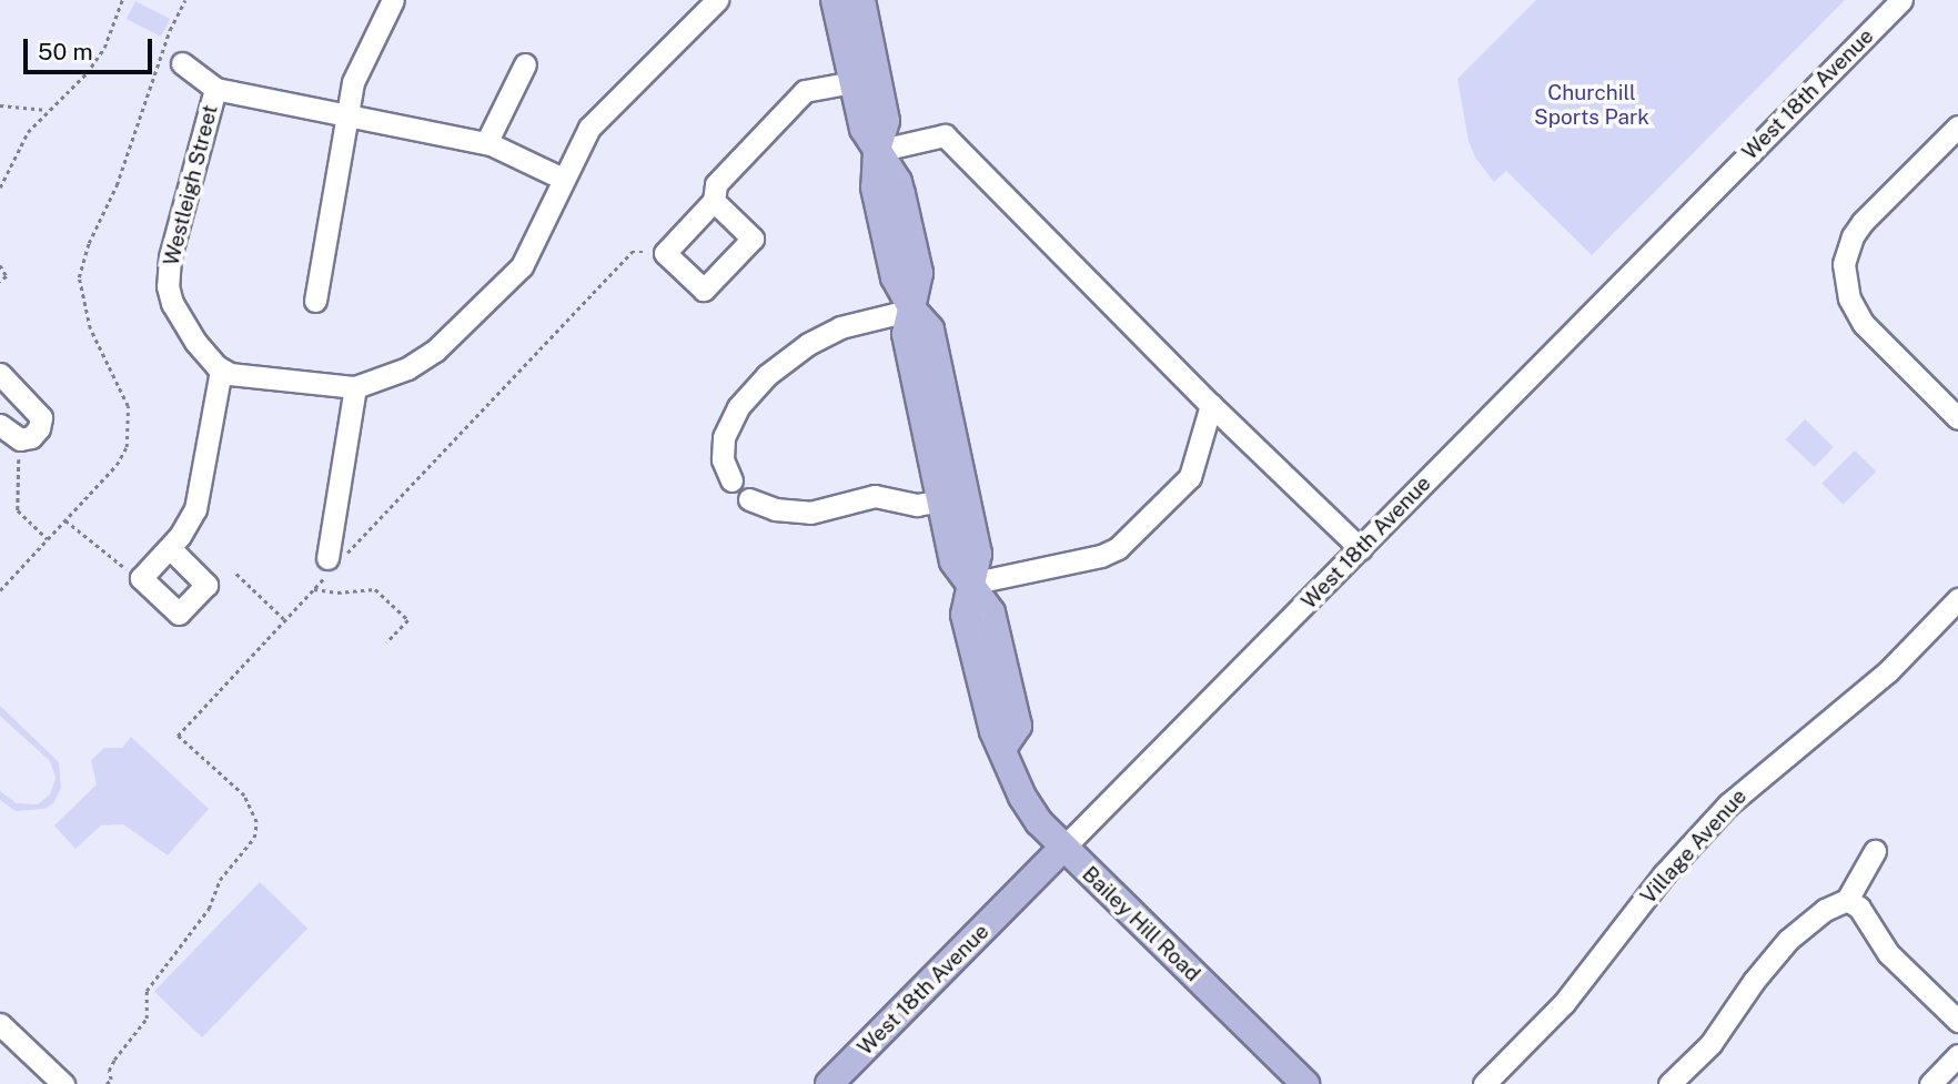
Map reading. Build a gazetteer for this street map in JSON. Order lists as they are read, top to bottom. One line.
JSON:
{"streets":{"main road":["West 18th Avenue","Bailey Hill Road"],"street":["Westleigh Street","Village Avenue"]},"crossings":[["West 18th Avenue","Bailey Hill Road"]],"parks":["Churchill Sports Park"],"scale_bar":"50 m"}
